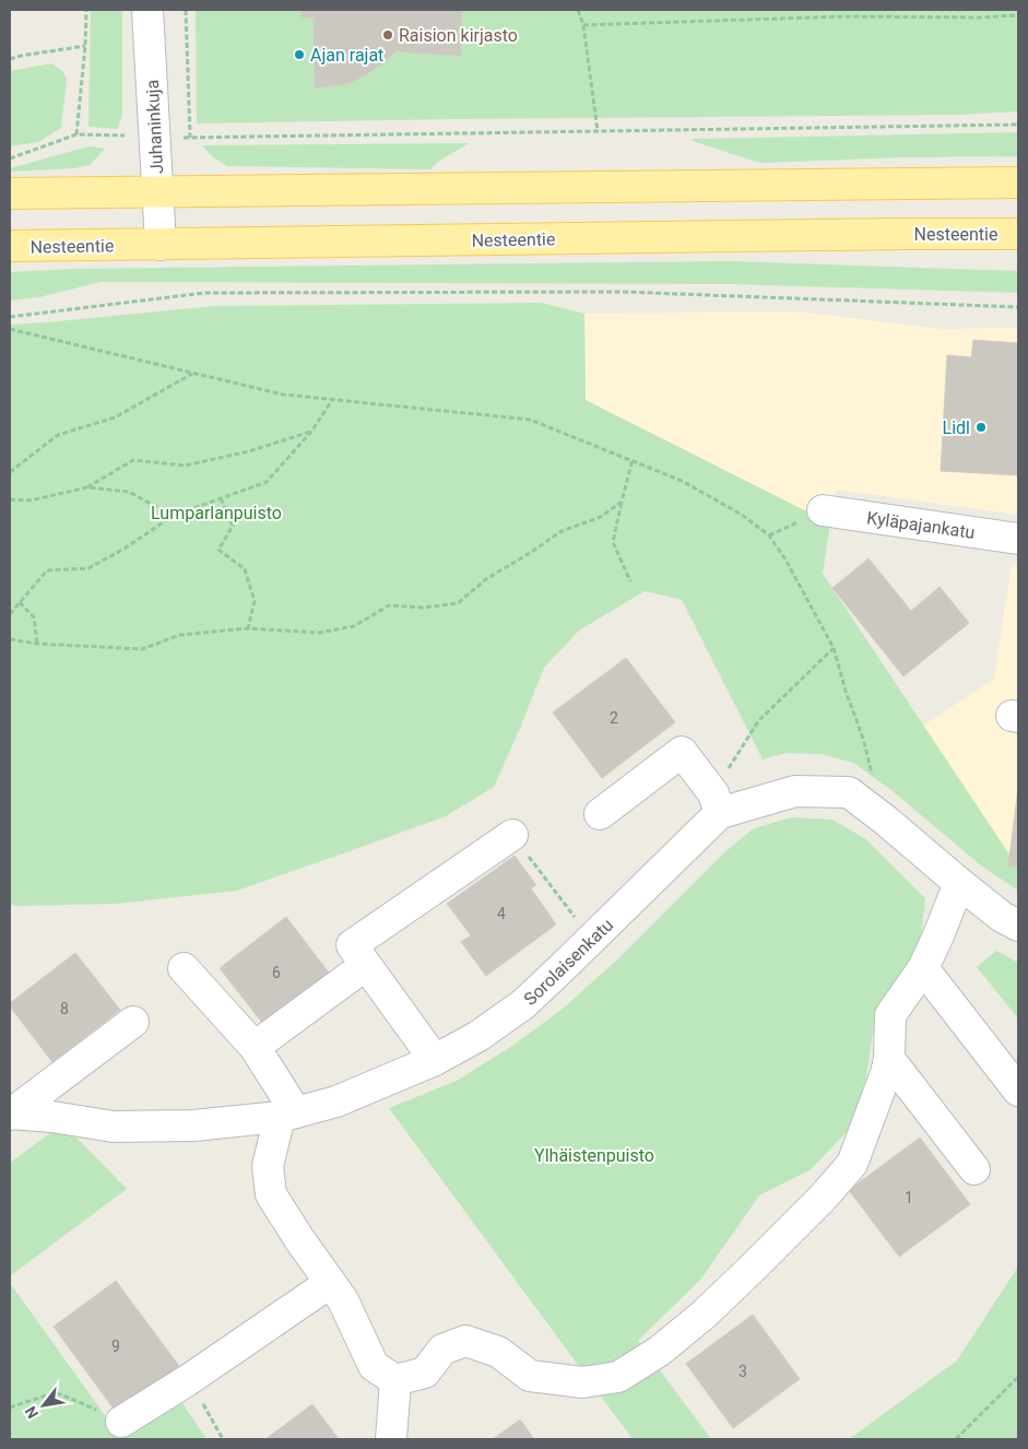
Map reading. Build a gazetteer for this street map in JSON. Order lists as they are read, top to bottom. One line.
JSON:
{"streets":{"main road":["Nesteentie"],"street":["Juhaninkuja","Kyläpajankatu","Sorolaisenkatu"]},"crossings":[["Juhaninkuja","Nesteentie"]],"parks":["Lumparlanpuisto","Ylhäistenpuisto"],"places":["Raision kirjasto","Ajan rajat","Lidl"],"house_numbers":["2","4","6","8","1","9","3"],"north":"bottom left"}
